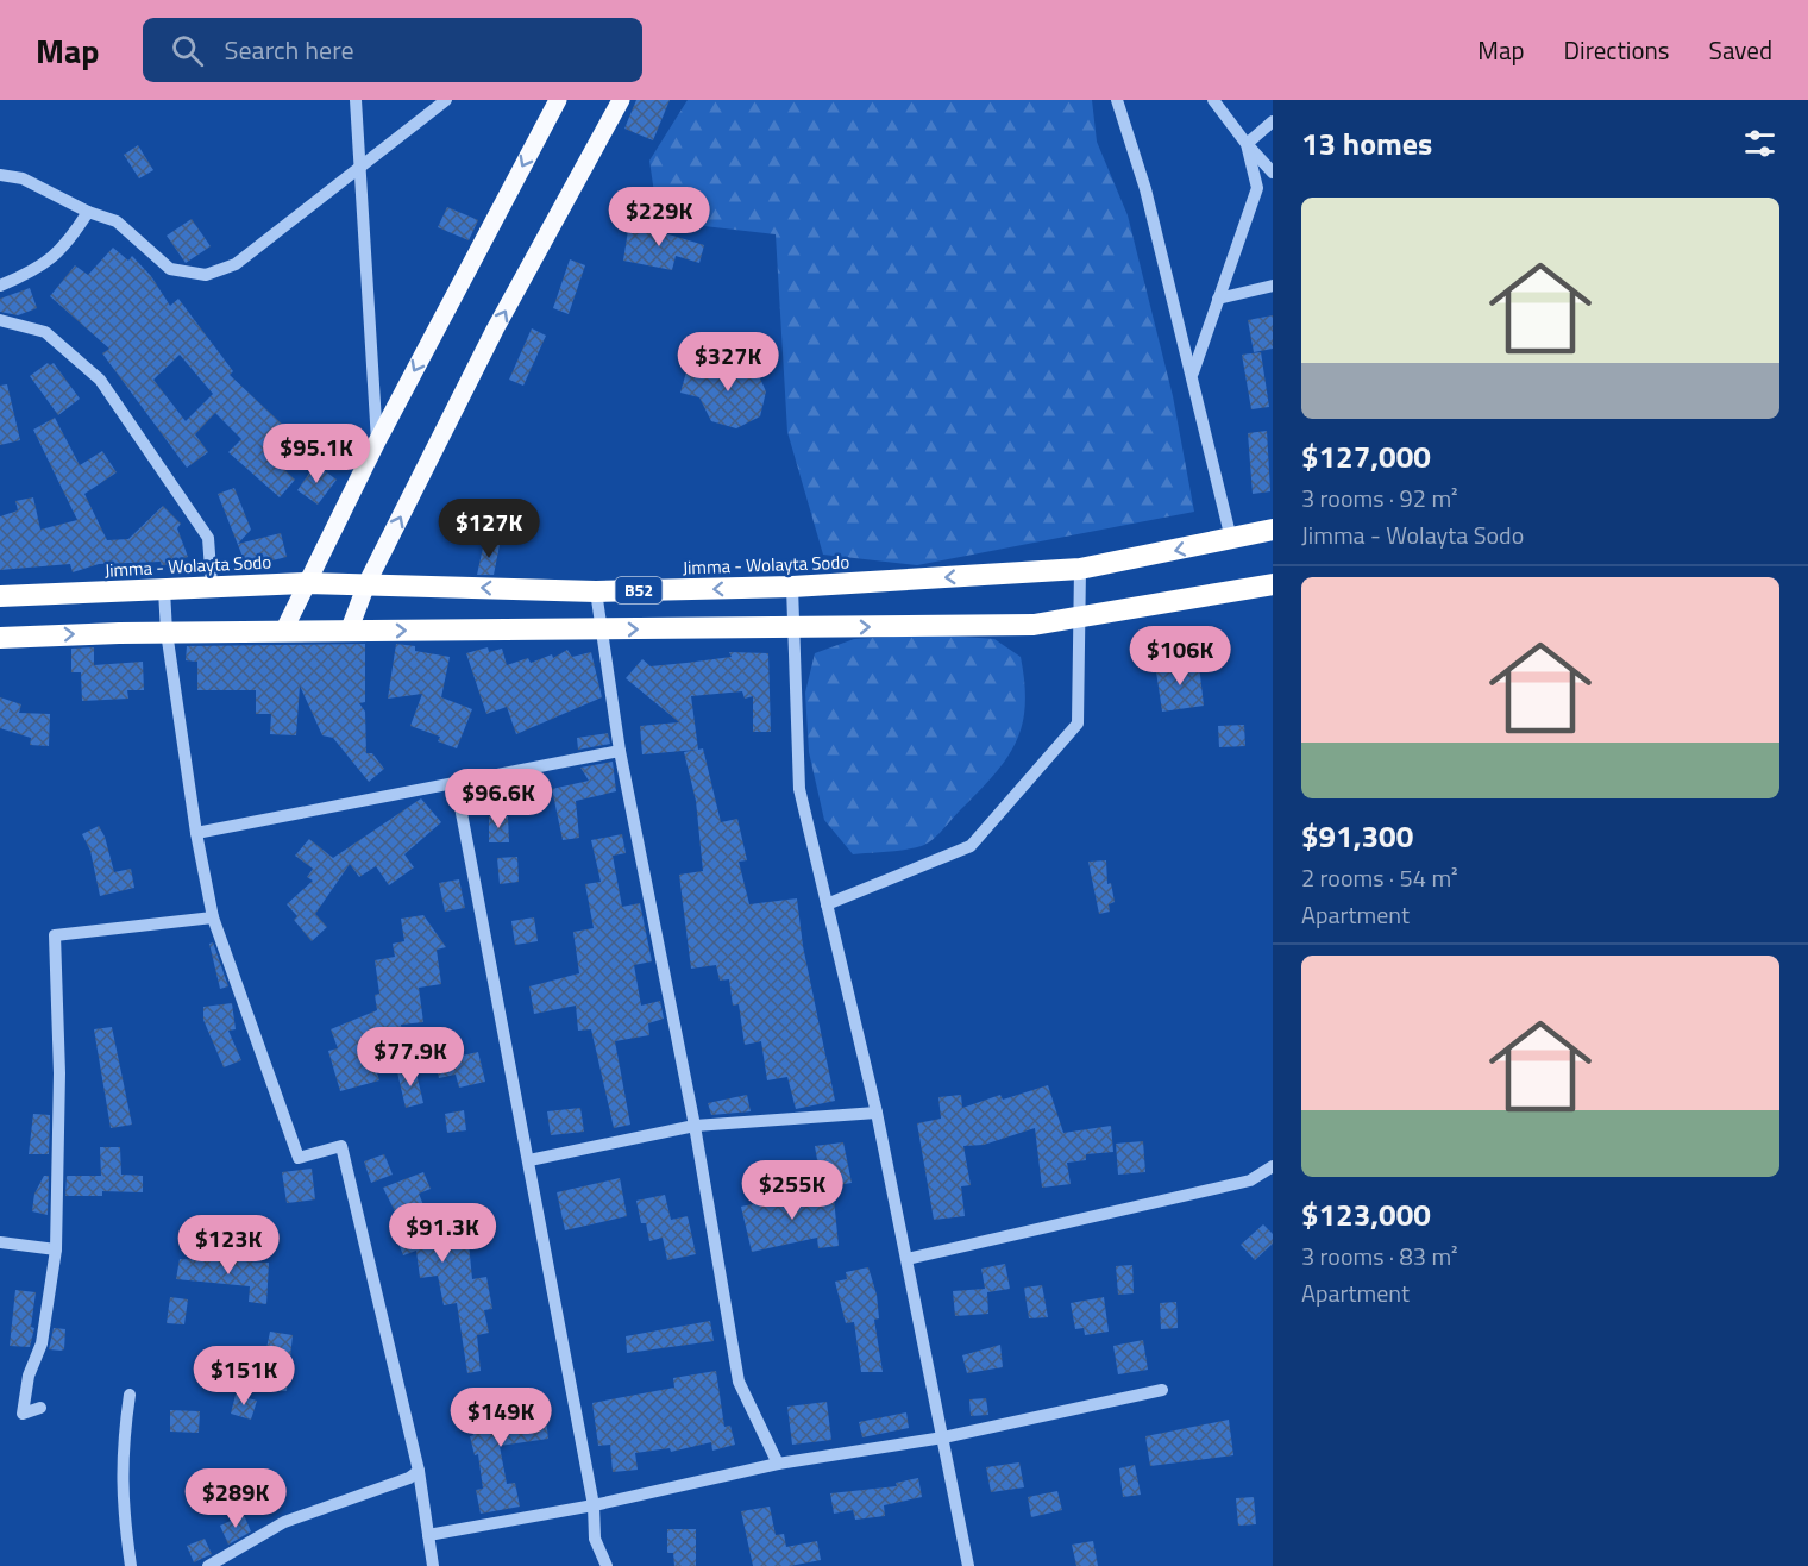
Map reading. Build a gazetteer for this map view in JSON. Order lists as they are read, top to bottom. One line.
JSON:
{"streets":{"highway":["Jimma - Wolayta Sodo","B52"]},"page":{"header":"Map","search":"Search here","nav":["Map","Directions","Saved"],"heading":"13 homes","list":[{"name":"$127,000","note":"3 rooms · 92 m² · Jimma - Wolayta Sodo"},{"name":"$91,300","note":"2 rooms · 54 m² · Apartment"},{"name":"$123,000","note":"3 rooms · 83 m² · Apartment"}],"price":["$229K","$327K","$95.1K","$127K","$106K","$96.6K","$77.9K","$255K","$91.3K","$123K","$151K","$149K","$289K"]}}
